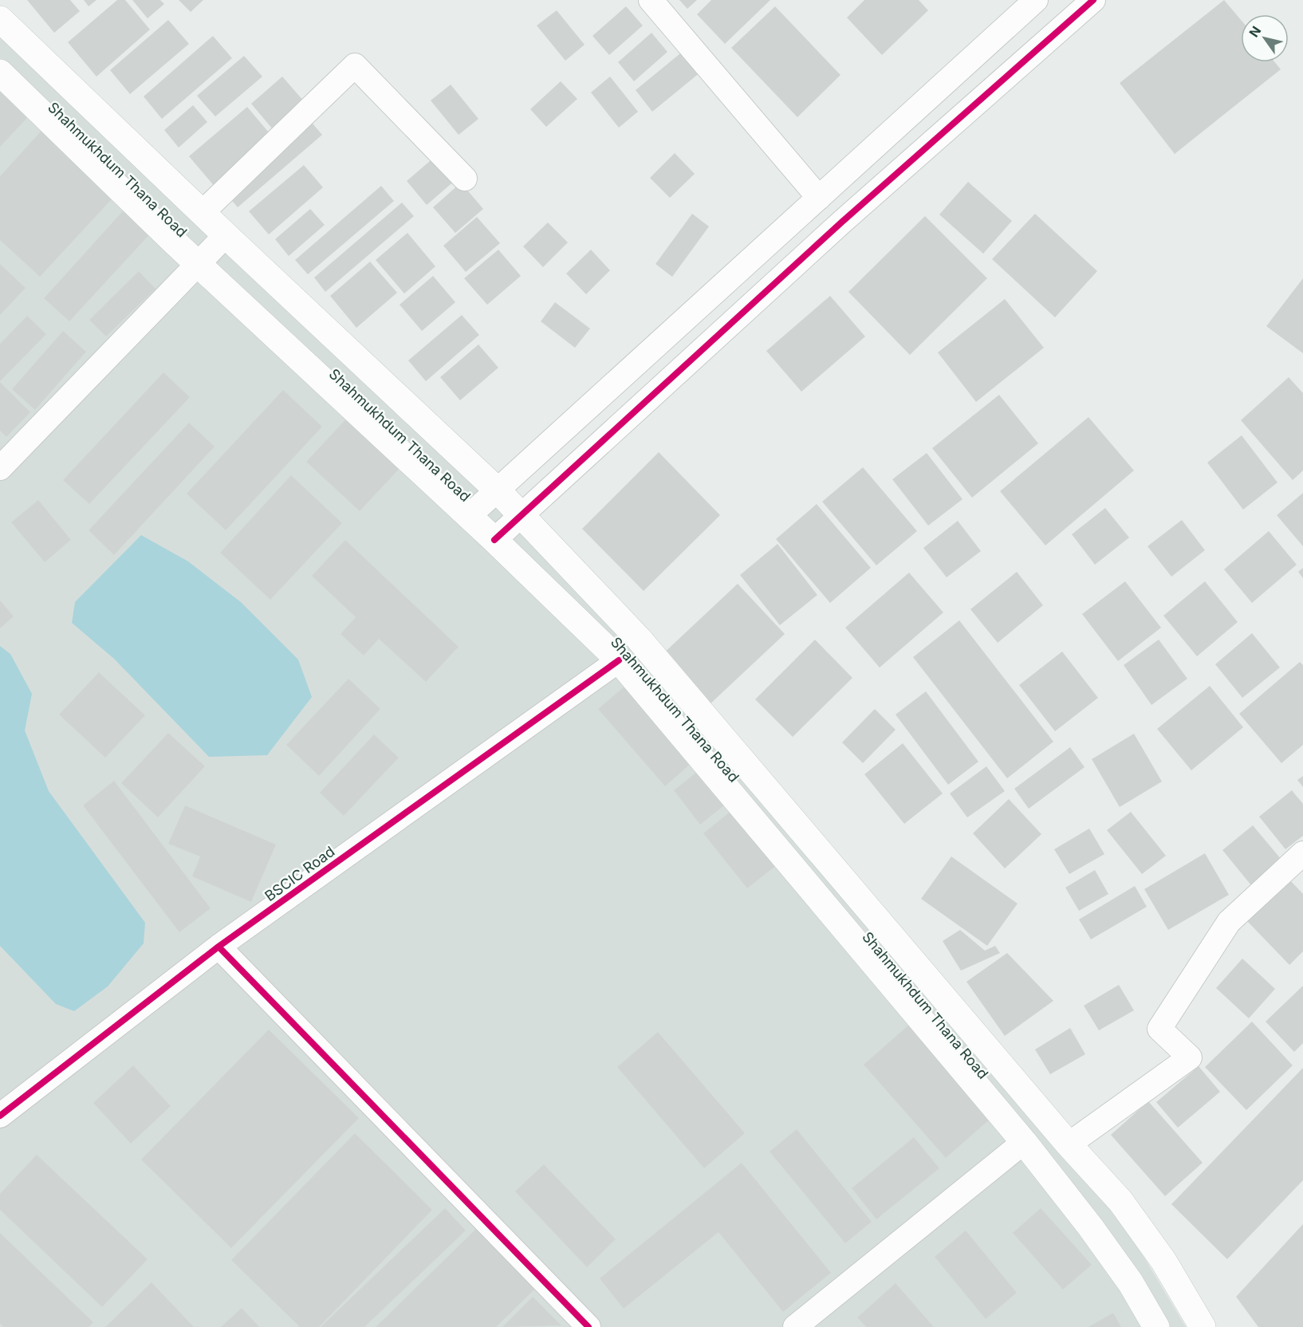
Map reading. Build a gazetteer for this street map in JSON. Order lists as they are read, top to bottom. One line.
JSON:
{"streets":{"main road":["Shahmukhdum Thana Road"],"street":["BSCIC Road"]},"crossings":[["Shahmukhdum Thana Road","BSCIC Road"]],"north":"top left"}
